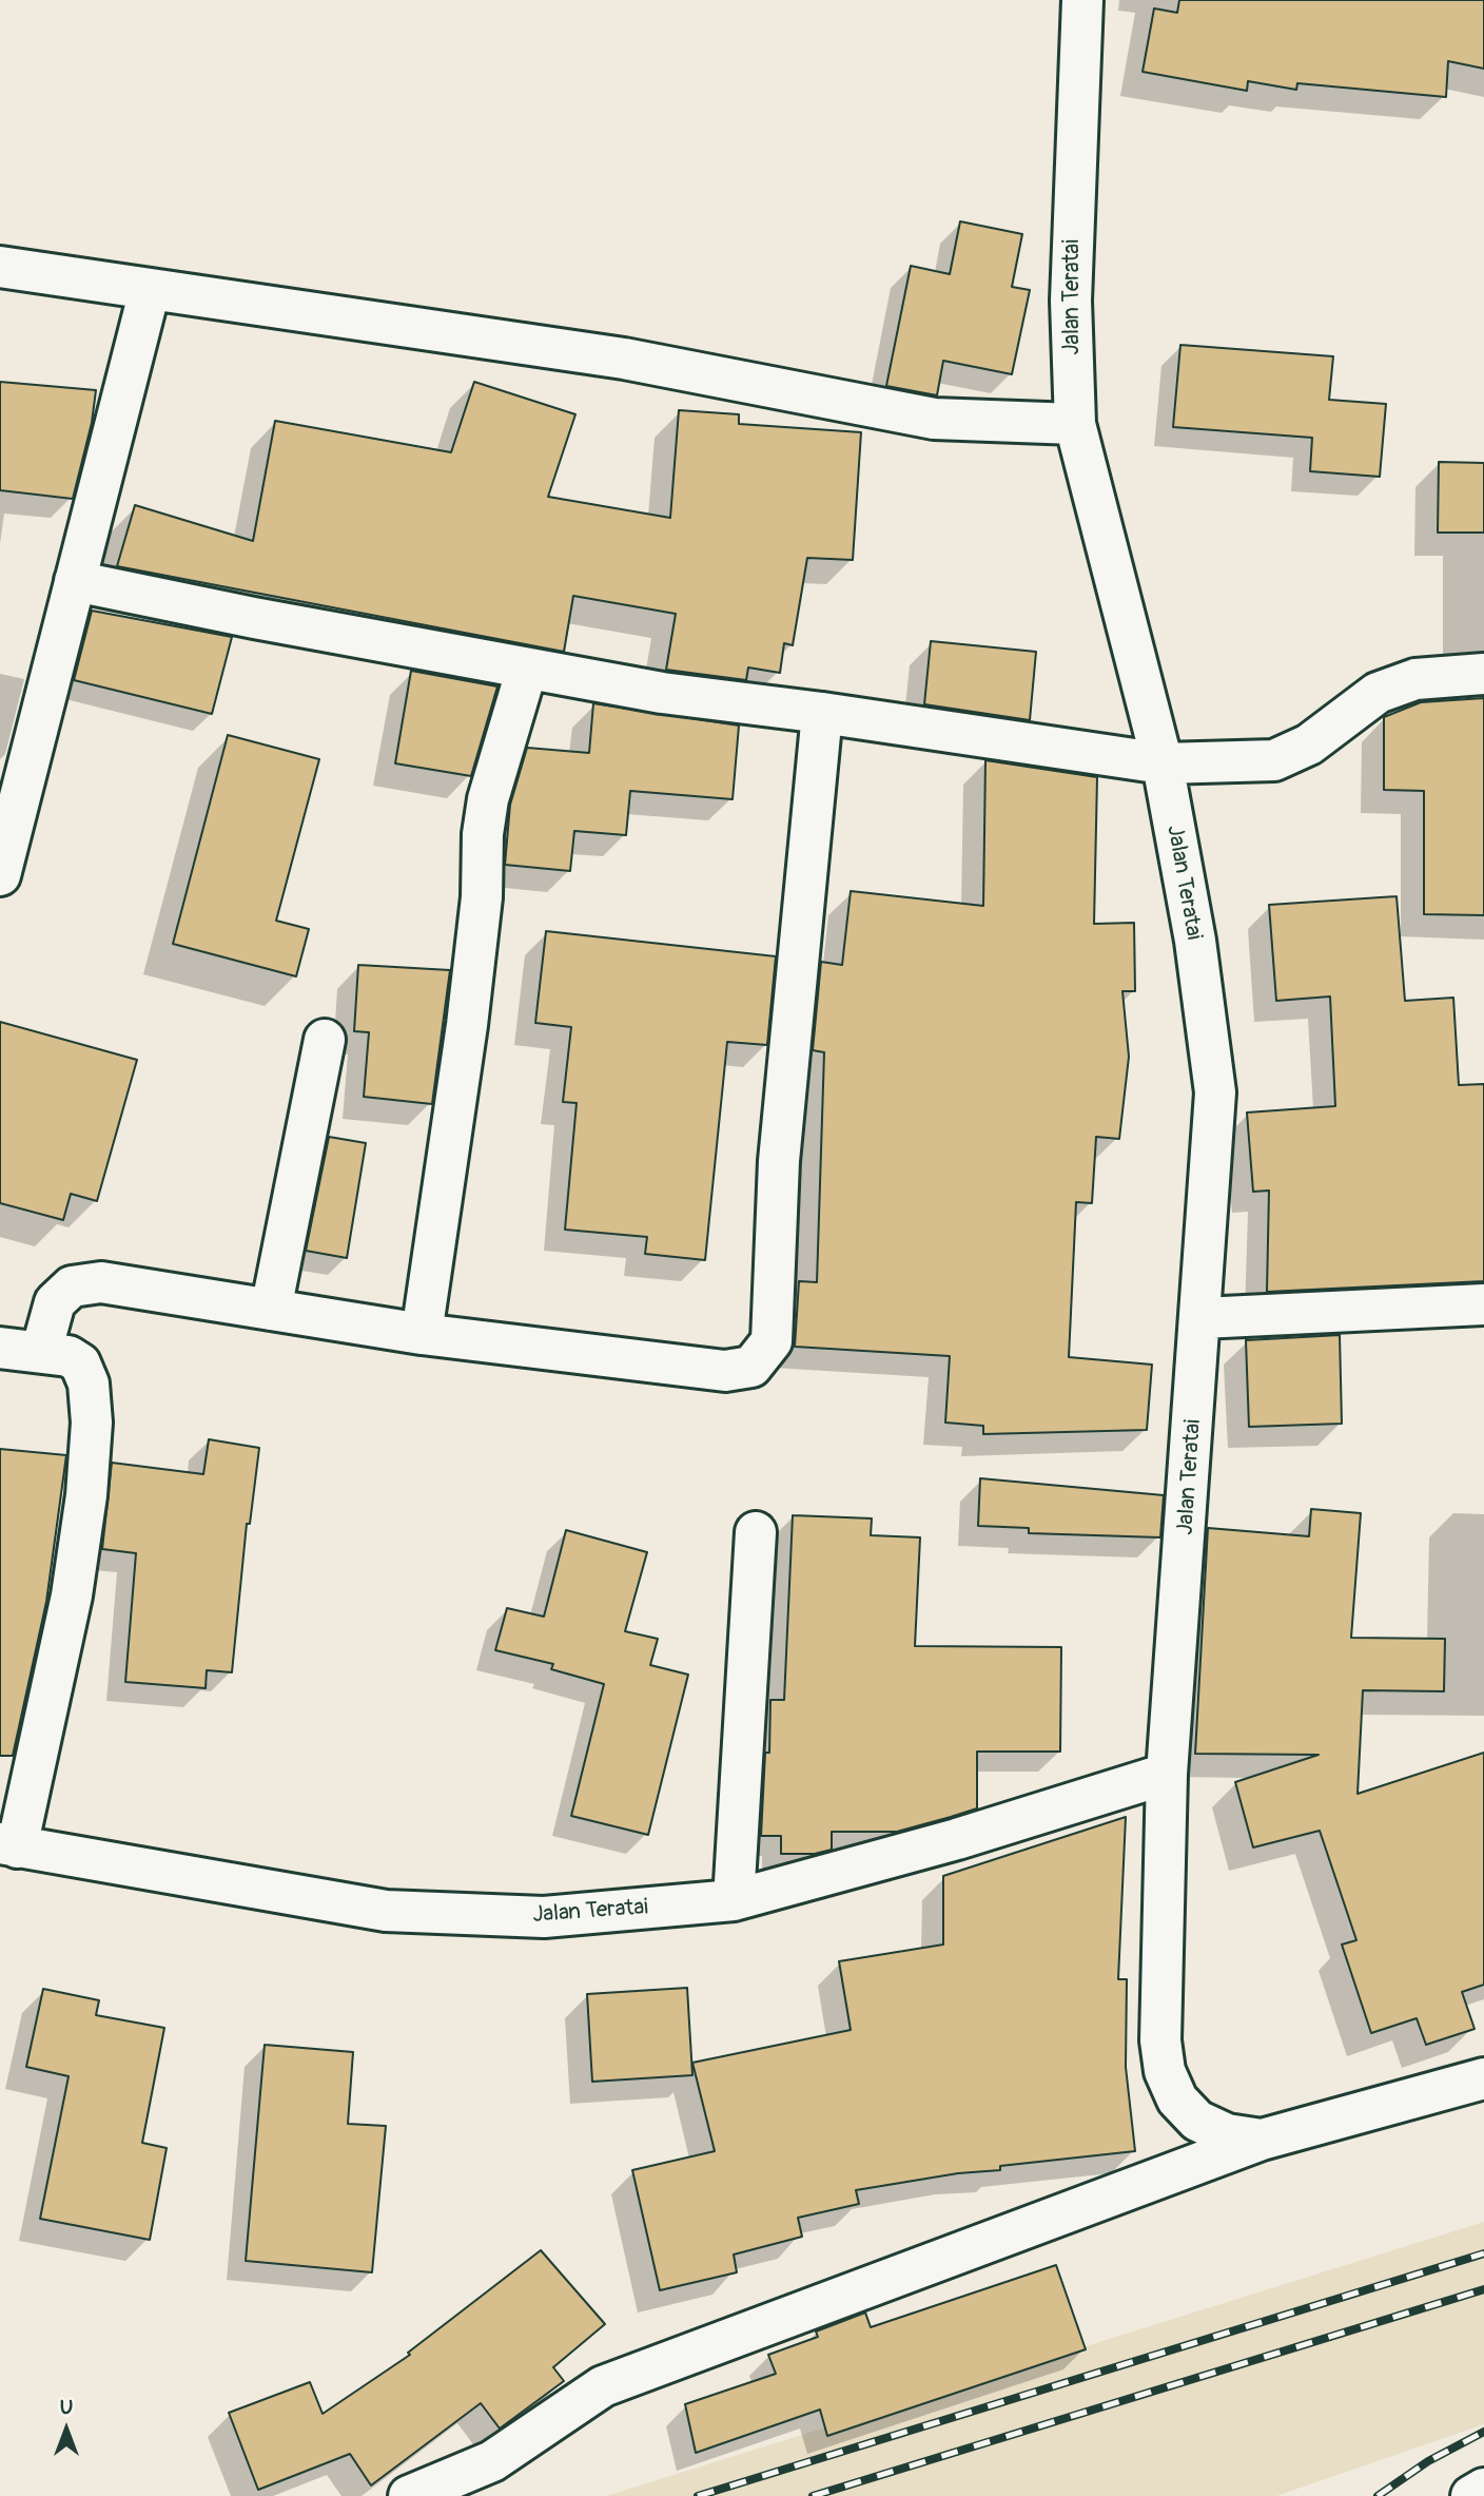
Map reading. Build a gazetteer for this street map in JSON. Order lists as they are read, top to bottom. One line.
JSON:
{"streets":{"street":["Jalan Teratai"]},"north":"top"}
